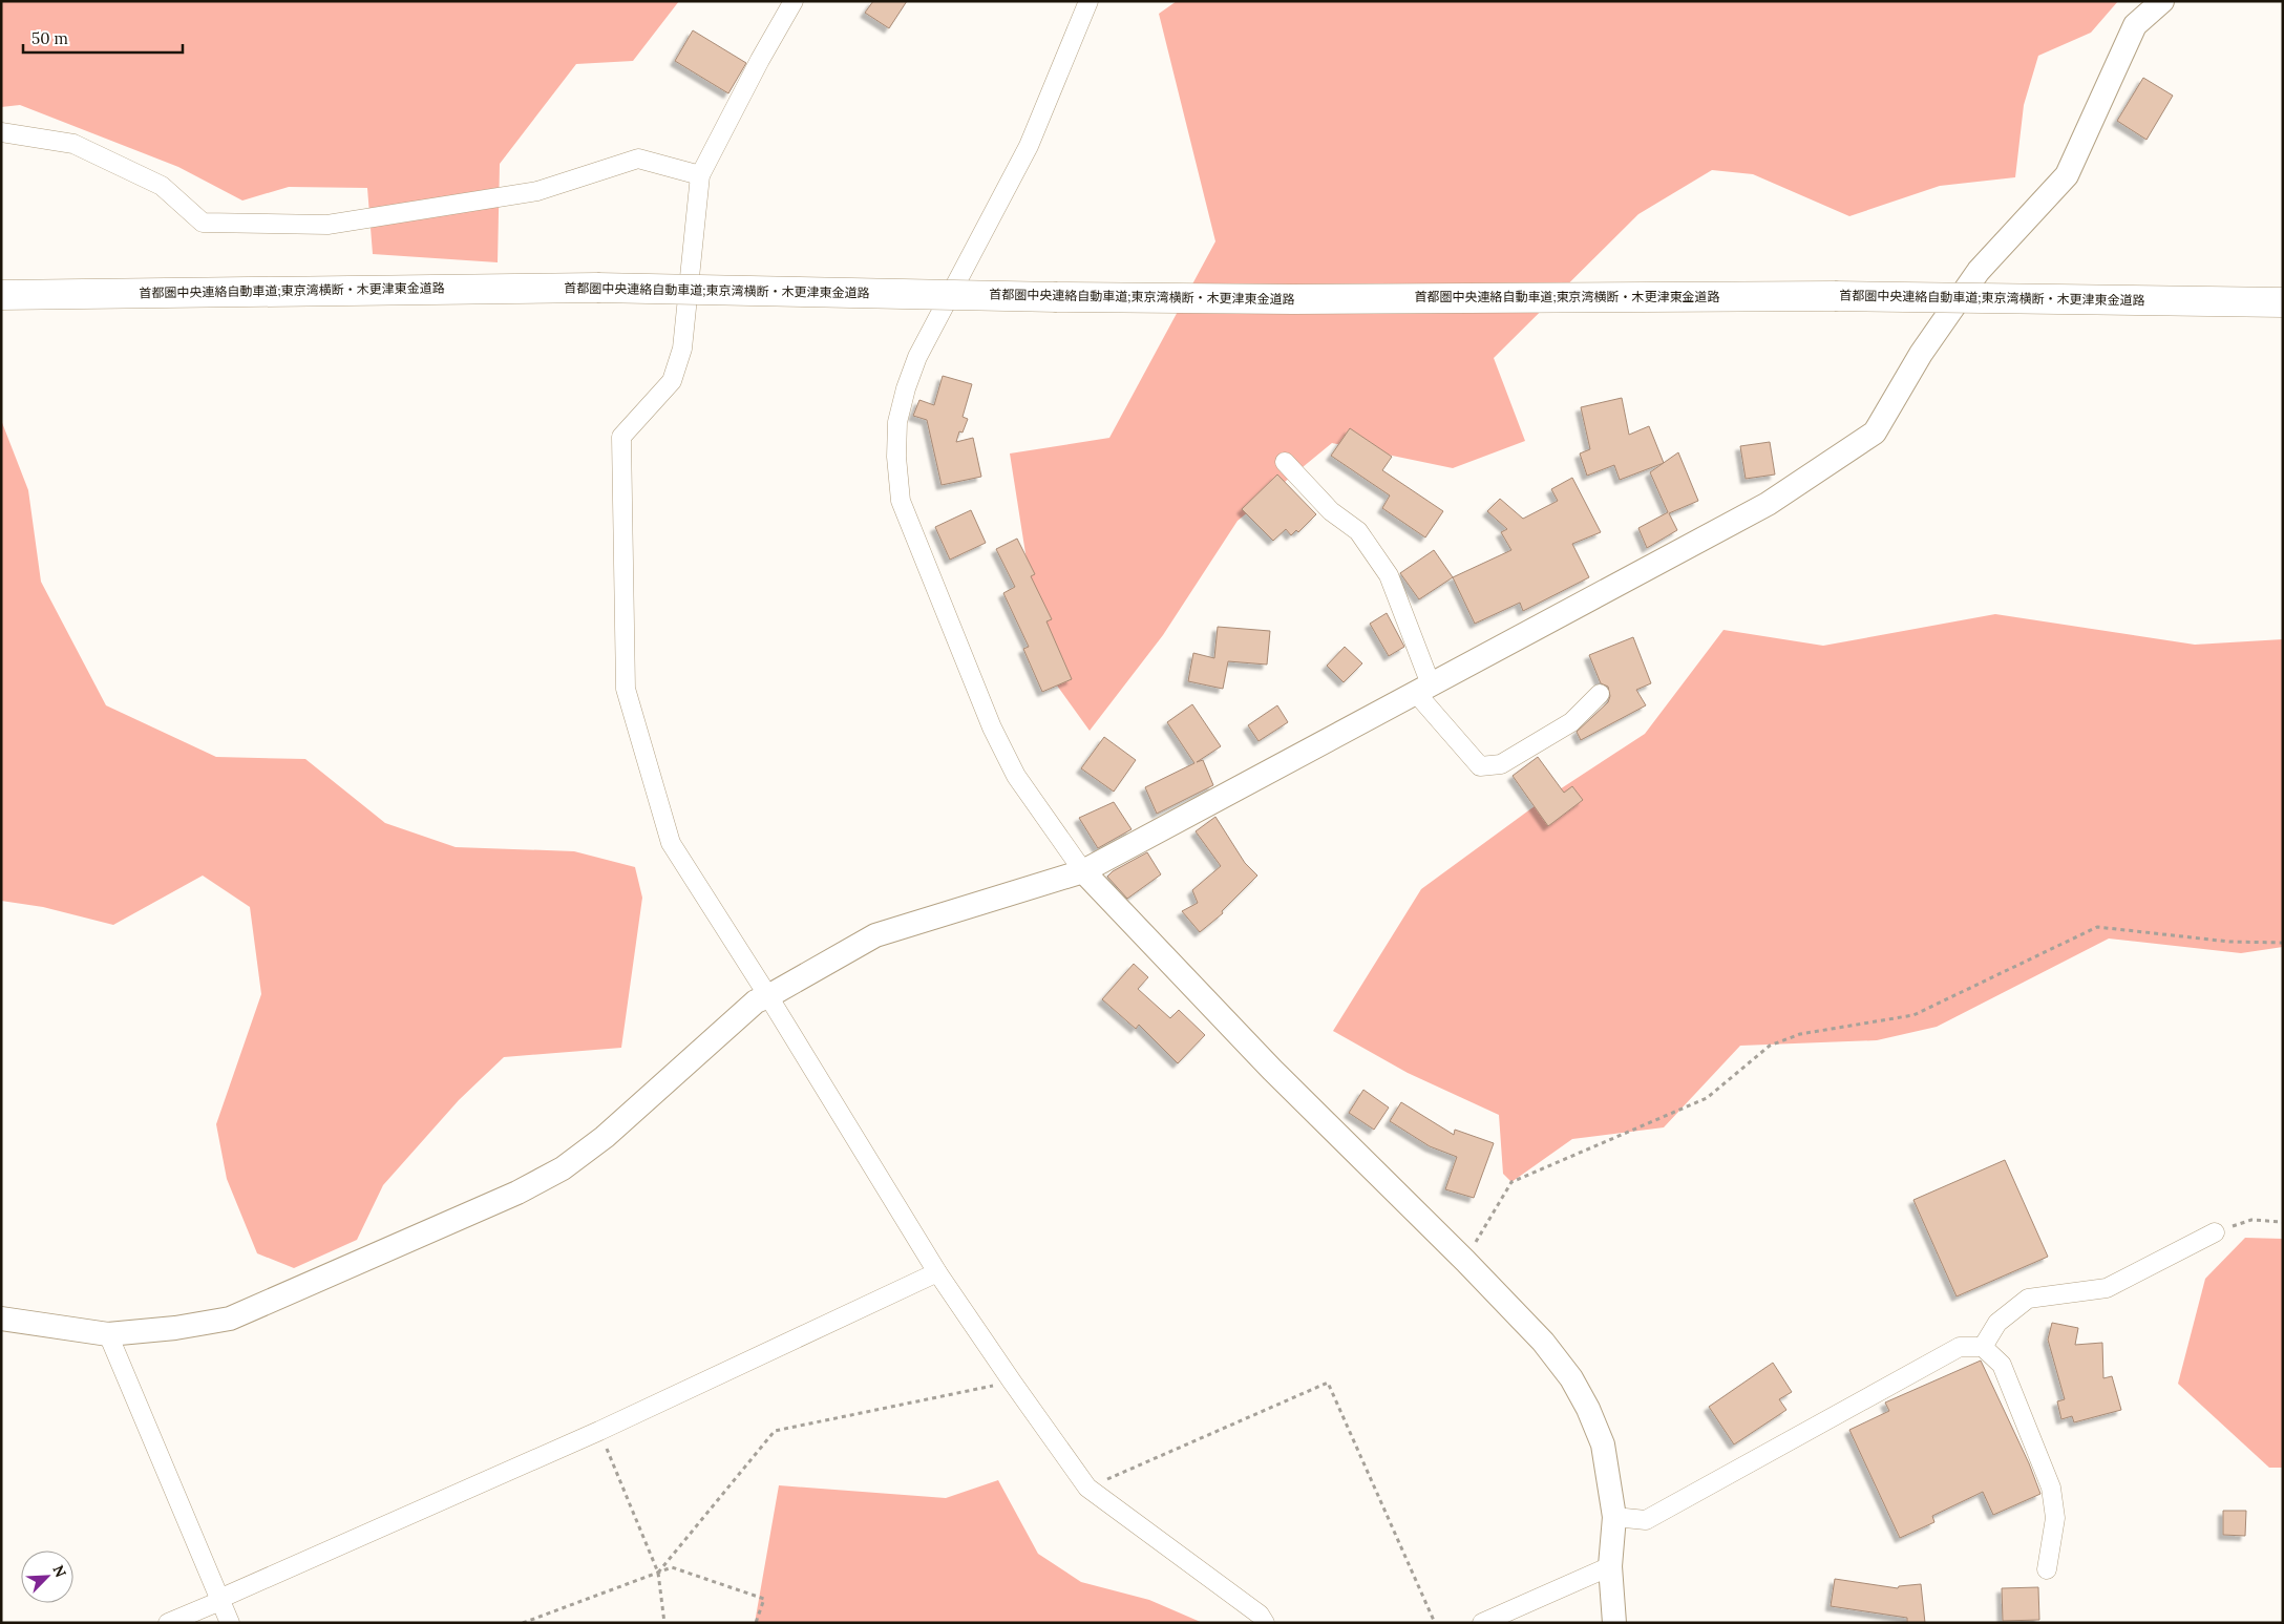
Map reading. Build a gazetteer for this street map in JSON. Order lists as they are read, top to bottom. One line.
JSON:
{"streets":{"highway":["首都圏中央連絡自動車道;東京湾横断・木更津東金道路"]},"scale_bar":"50 m","north":"top right"}
